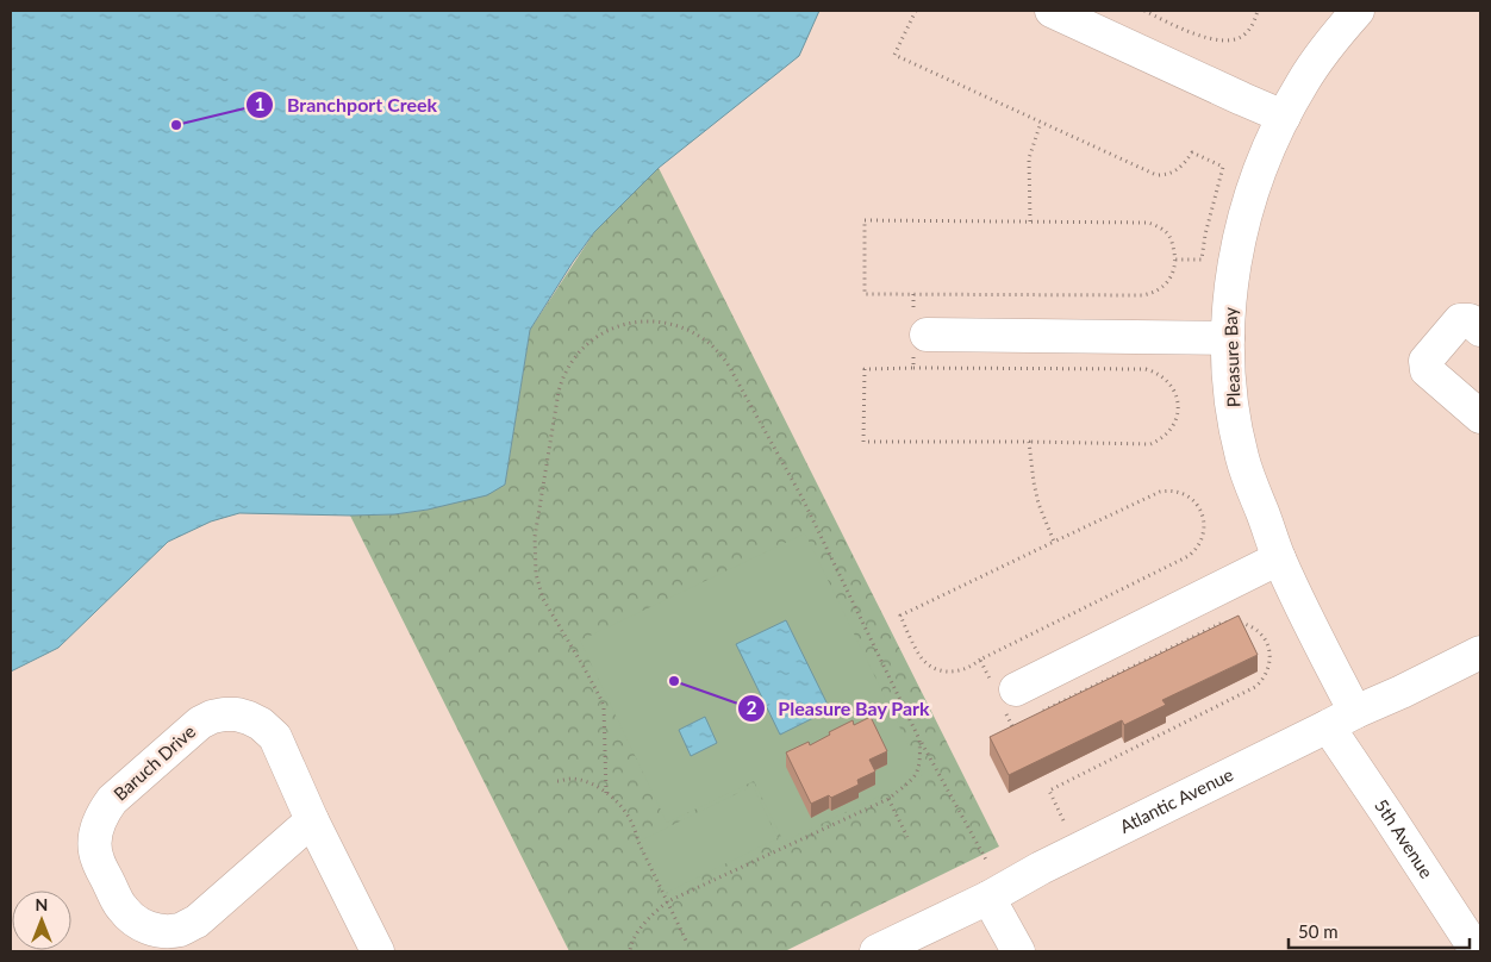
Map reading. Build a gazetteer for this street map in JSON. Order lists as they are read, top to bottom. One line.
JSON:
{"streets":{"street":["Pleasure Bay","Baruch Drive","Atlantic Avenue","5th Avenue"]},"crossings":[["Pleasure Bay","Atlantic Avenue"],["Pleasure Bay","5th Avenue"],["Atlantic Avenue","5th Avenue"]],"places":["Branchport Creek","Pleasure Bay Park"],"scale_bar":"50 m","north":"top"}
